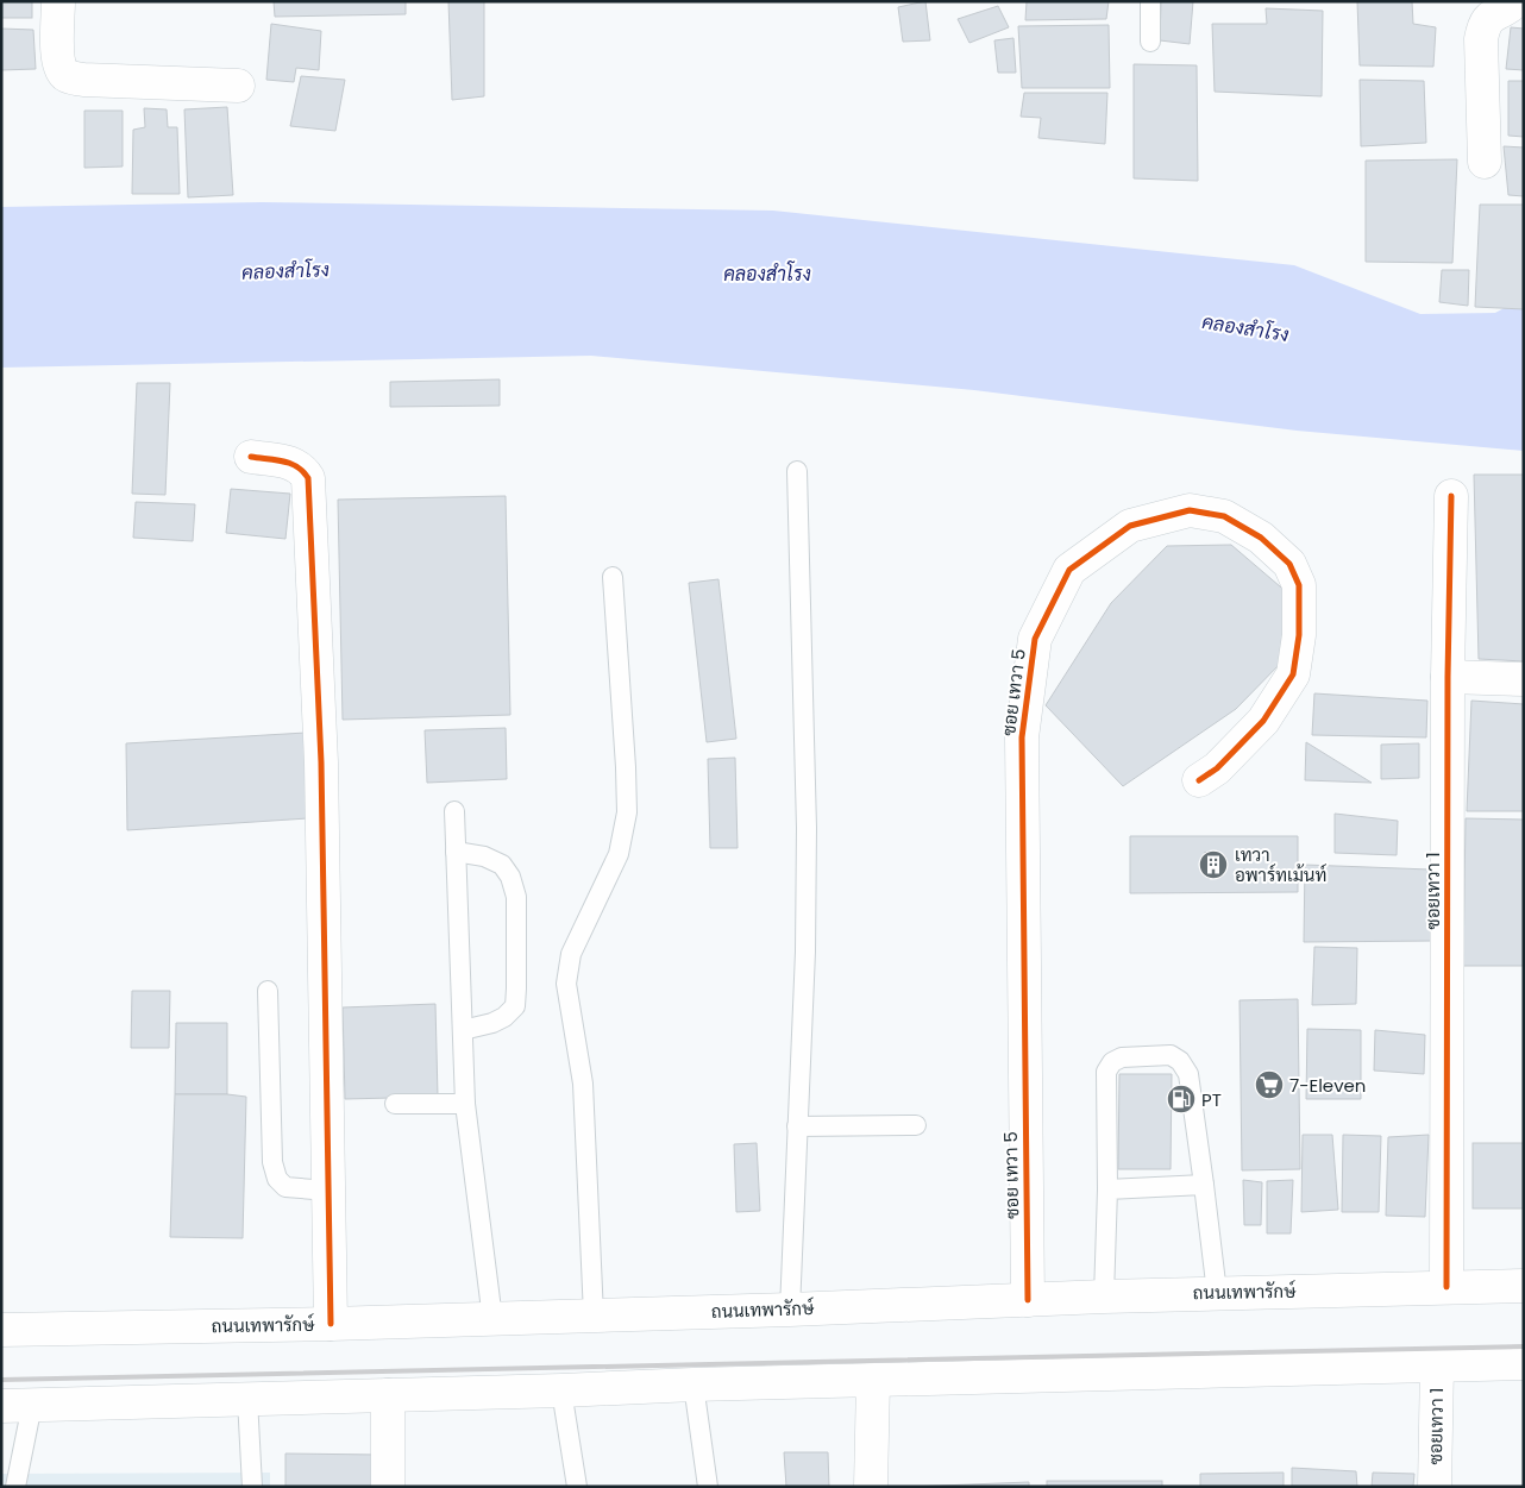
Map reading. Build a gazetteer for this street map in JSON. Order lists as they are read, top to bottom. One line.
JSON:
{"streets":{"street":["ซอย เทวา 5","ซอยเทวา 1","ถนนเทพารักษ์"]},"crossings":[["ซอย เทวา 5","ถนนเทพารักษ์"],["ซอยเทวา 1","ถนนเทพารักษ์"]],"water":["คลองสำโรง"],"places":{"building":["เทวา อพาร์ทเม้นท์"],"supermarket":["7-Eleven"],"fuel station":["PT"]}}
